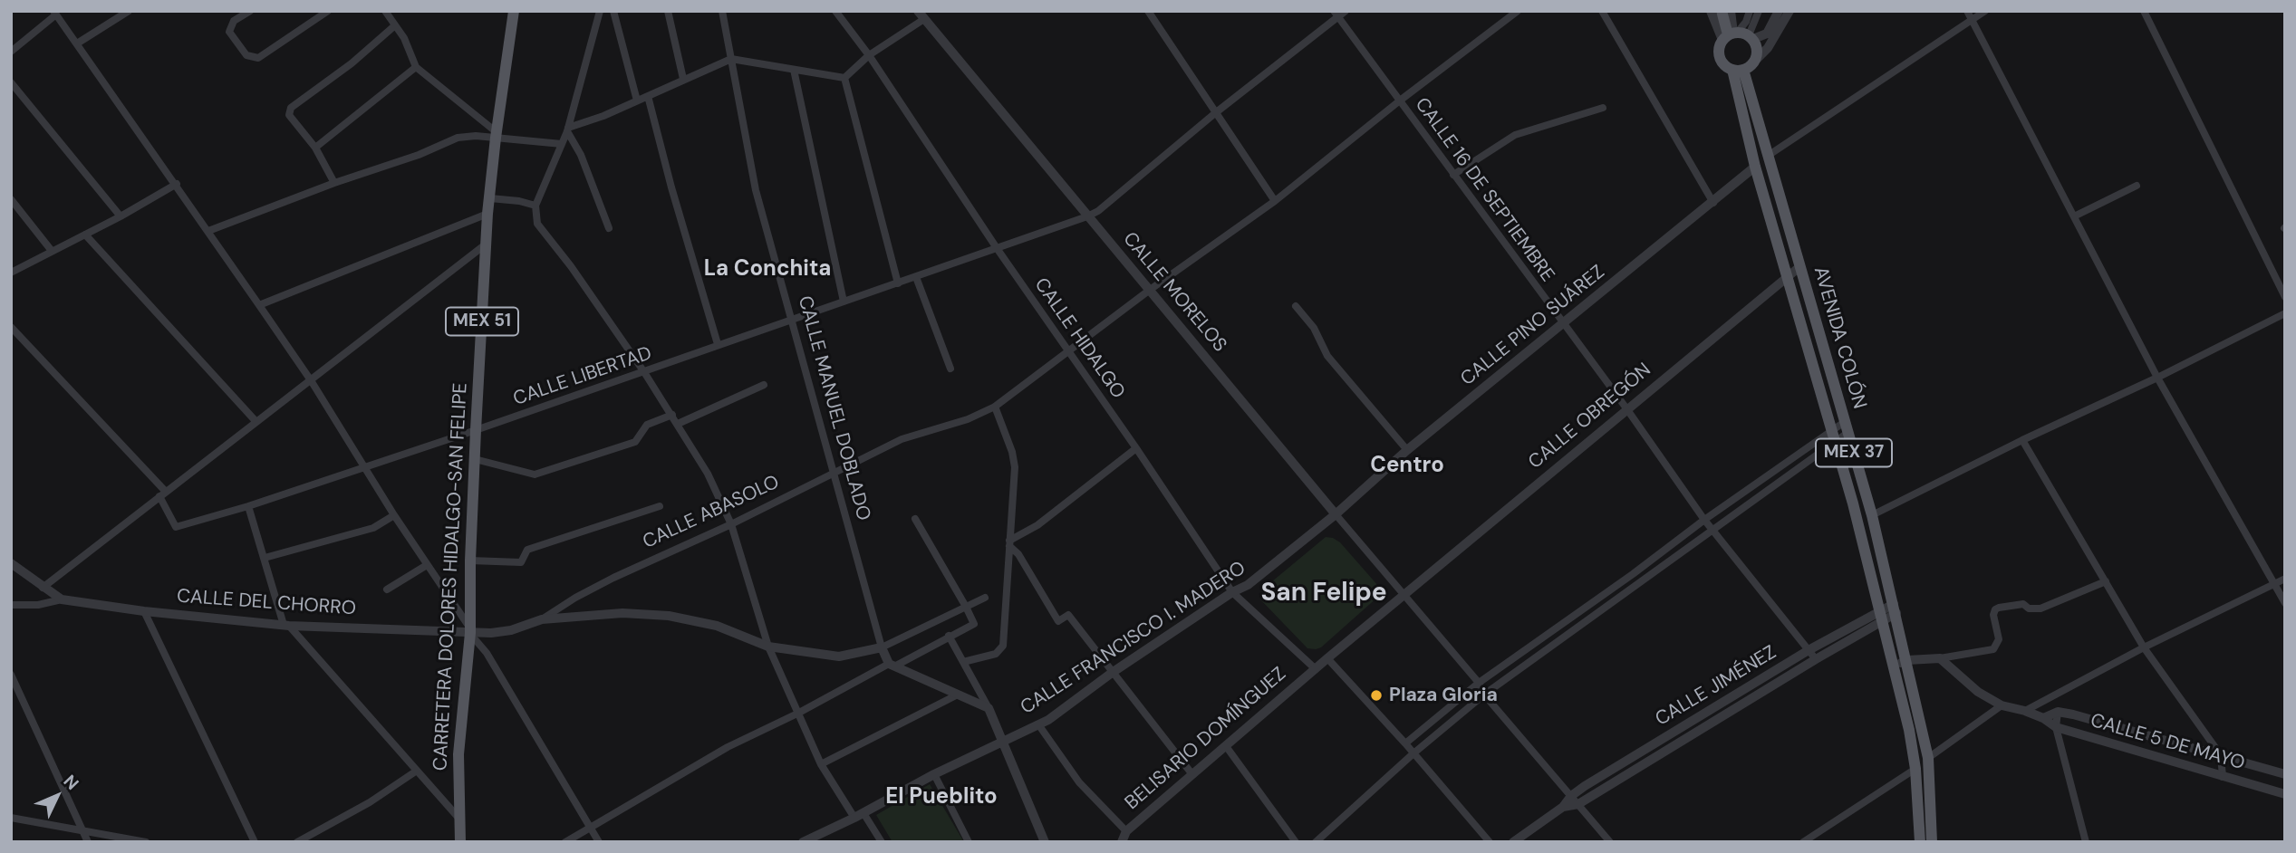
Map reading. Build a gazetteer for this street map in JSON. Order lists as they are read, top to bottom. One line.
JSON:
{"streets":{"main road":["MEX 51","AVENIDA COLÓN","MEX 37","CARRETERA DOLORES HIDALGO-SAN FELIPE"],"street":["CALLE 16 DE SEPTIEMBRE","CALLE MORELOS","CALLE PINO SUÁREZ","CALLE HIDALGO","CALLE LIBERTAD","CALLE MANUEL DOBLADO","CALLE OBREGÓN","CALLE ABASOLO","CALLE DEL CHORRO","CALLE FRANCISCO I. MADERO","CALLE JIMÉNEZ","BELISARIO DOMÍNGUEZ","CALLE 5 DE MAYO"]},"crossings":[["CALLE 16 DE SEPTIEMBRE","CALLE PINO SUÁREZ"],["CALLE 16 DE SEPTIEMBRE","CALLE LIBERTAD"],["CALLE 16 DE SEPTIEMBRE","CALLE OBREGÓN"],["CALLE 16 DE SEPTIEMBRE","CALLE ABASOLO"],["CALLE 16 DE SEPTIEMBRE","CALLE JIMÉNEZ"],["CALLE MORELOS","CALLE PINO SUÁREZ"],["CALLE MORELOS","CALLE LIBERTAD"],["CALLE MORELOS","CALLE OBREGÓN"],["CALLE MORELOS","CALLE ABASOLO"],["CALLE MORELOS","CALLE FRANCISCO I. MADERO"],["CALLE MORELOS","CALLE JIMÉNEZ"],["CALLE PINO SUÁREZ","AVENIDA COLÓN"],["CALLE PINO SUÁREZ","CALLE FRANCISCO I. MADERO"],["AVENIDA COLÓN","CALLE OBREGÓN"],["AVENIDA COLÓN","MEX 37"],["AVENIDA COLÓN","CALLE JIMÉNEZ"],["CALLE HIDALGO","CALLE LIBERTAD"],["CALLE HIDALGO","CALLE ABASOLO"],["CALLE HIDALGO","CALLE FRANCISCO I. MADERO"],["CALLE HIDALGO","BELISARIO DOMÍNGUEZ"],["CALLE LIBERTAD","CALLE MANUEL DOBLADO"],["CALLE LIBERTAD","CARRETERA DOLORES HIDALGO-SAN FELIPE"],["CALLE MANUEL DOBLADO","CALLE ABASOLO"],["CALLE OBREGÓN","BELISARIO DOMÍNGUEZ"],["CALLE ABASOLO","CARRETERA DOLORES HIDALGO-SAN FELIPE"],["CALLE ABASOLO","CALLE DEL CHORRO"],["CARRETERA DOLORES HIDALGO-SAN FELIPE","CALLE DEL CHORRO"],["CALLE FRANCISCO I. MADERO","BELISARIO DOMÍNGUEZ"]],"districts":["La Conchita","Centro","San Felipe","El Pueblito"],"places":["Plaza Gloria"],"north":"top right"}
